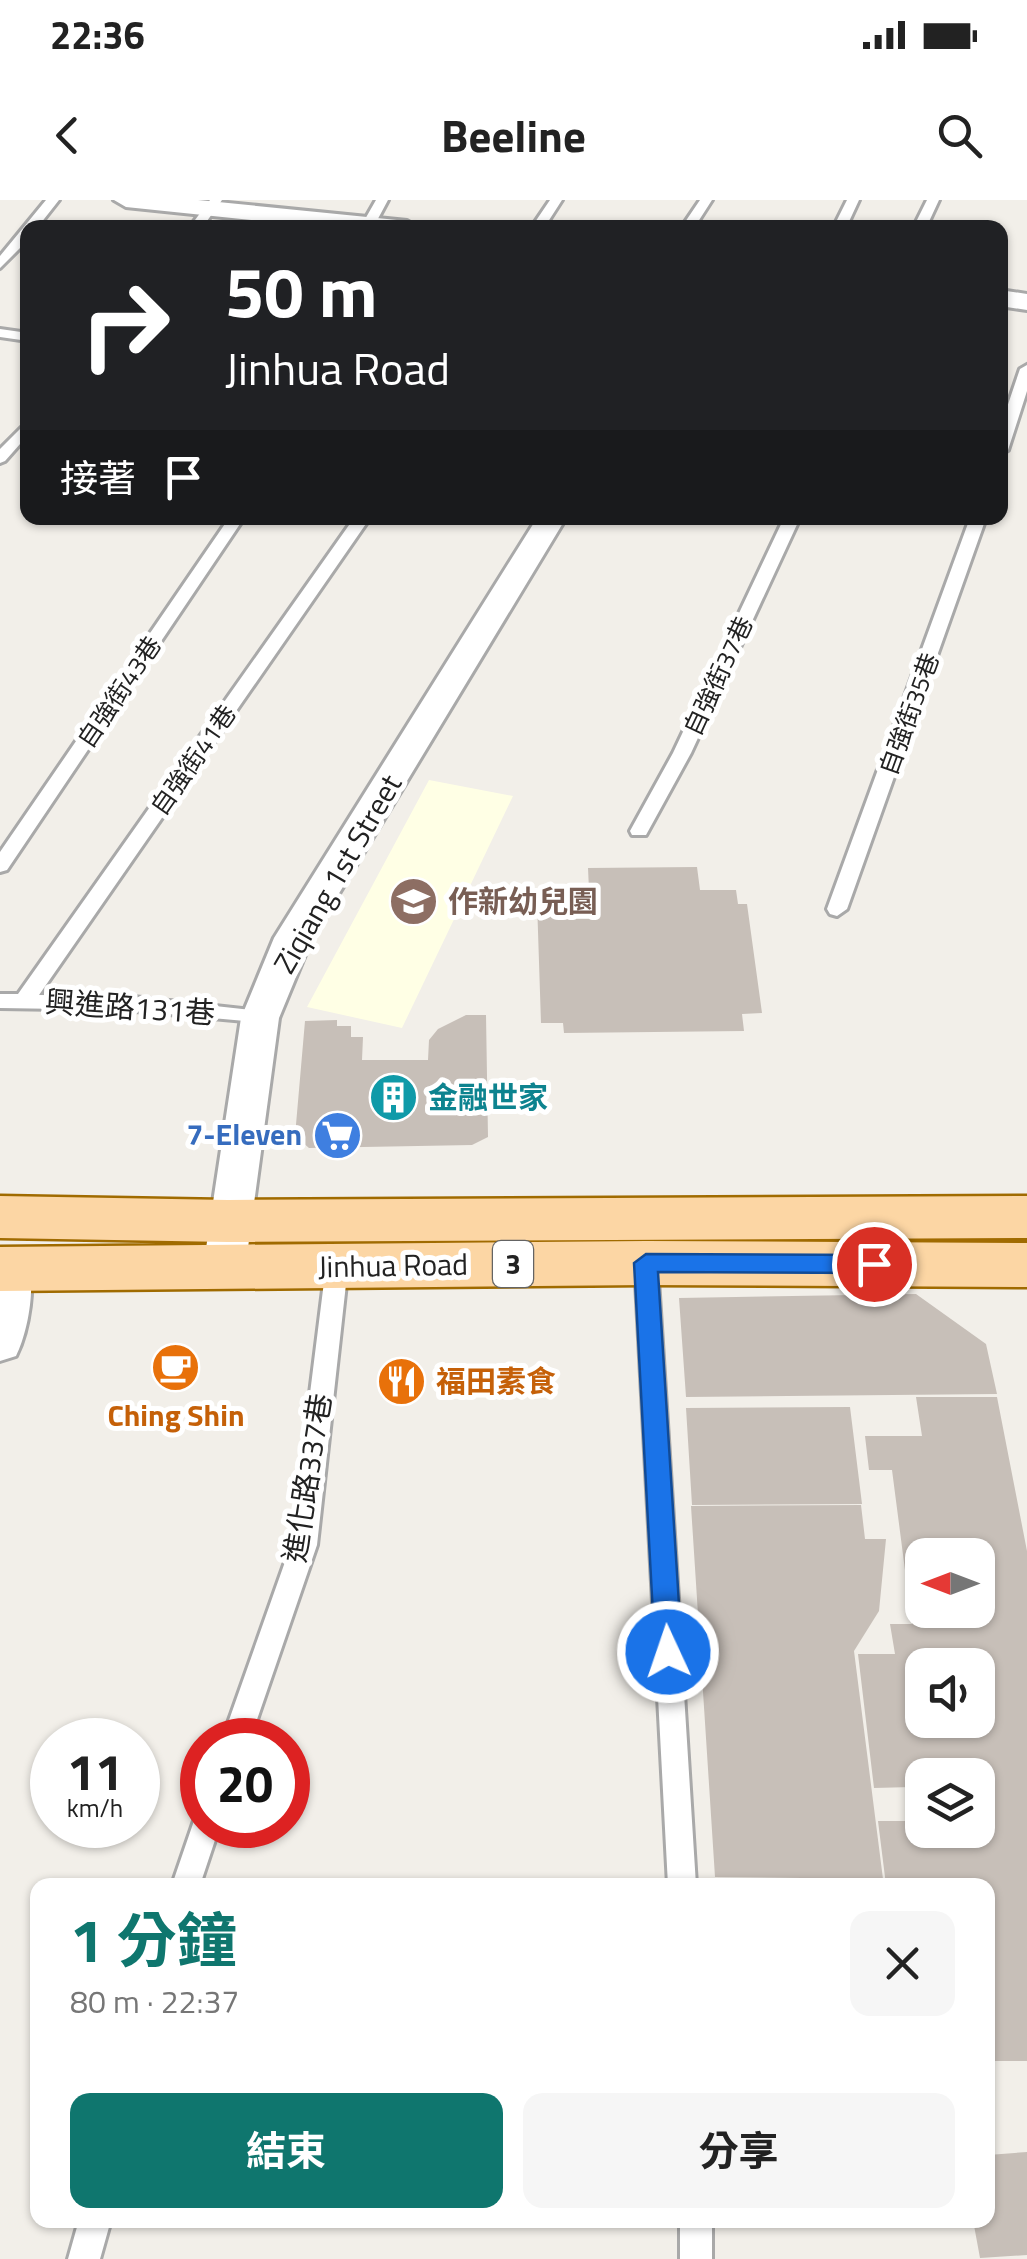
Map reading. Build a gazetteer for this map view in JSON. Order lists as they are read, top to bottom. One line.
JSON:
{"streets":{"main road":["3","Jinhua Road"],"street":["Ziqiang 1st Street"],"lane":["自強街37巷","自強街43巷","自強街35巷","自強街41巷","興進路131巷","進化路337巷"]},"crossings":[["自強街41巷","興進路131巷"],["Ziqiang 1st Street","興進路131巷"],["Ziqiang 1st Street","Jinhua Road"],["Jinhua Road","進化路337巷"]],"places":{"school or university":["作新幼兒園"],"building":["金融世家"],"supermarket":["7-Eleven"],"cafe":["Ching Shin"],"restaurant":["福田素食"]},"north":"left","page":{"status":"22:36","header":"Beeline","turn":["50 m","Jinhua Road"],"then":"接著","speed":"11 km/h","limit":"20","heading":["1 分鐘","80 m · 22:37"],"buttons":["結束","分享"]}}
